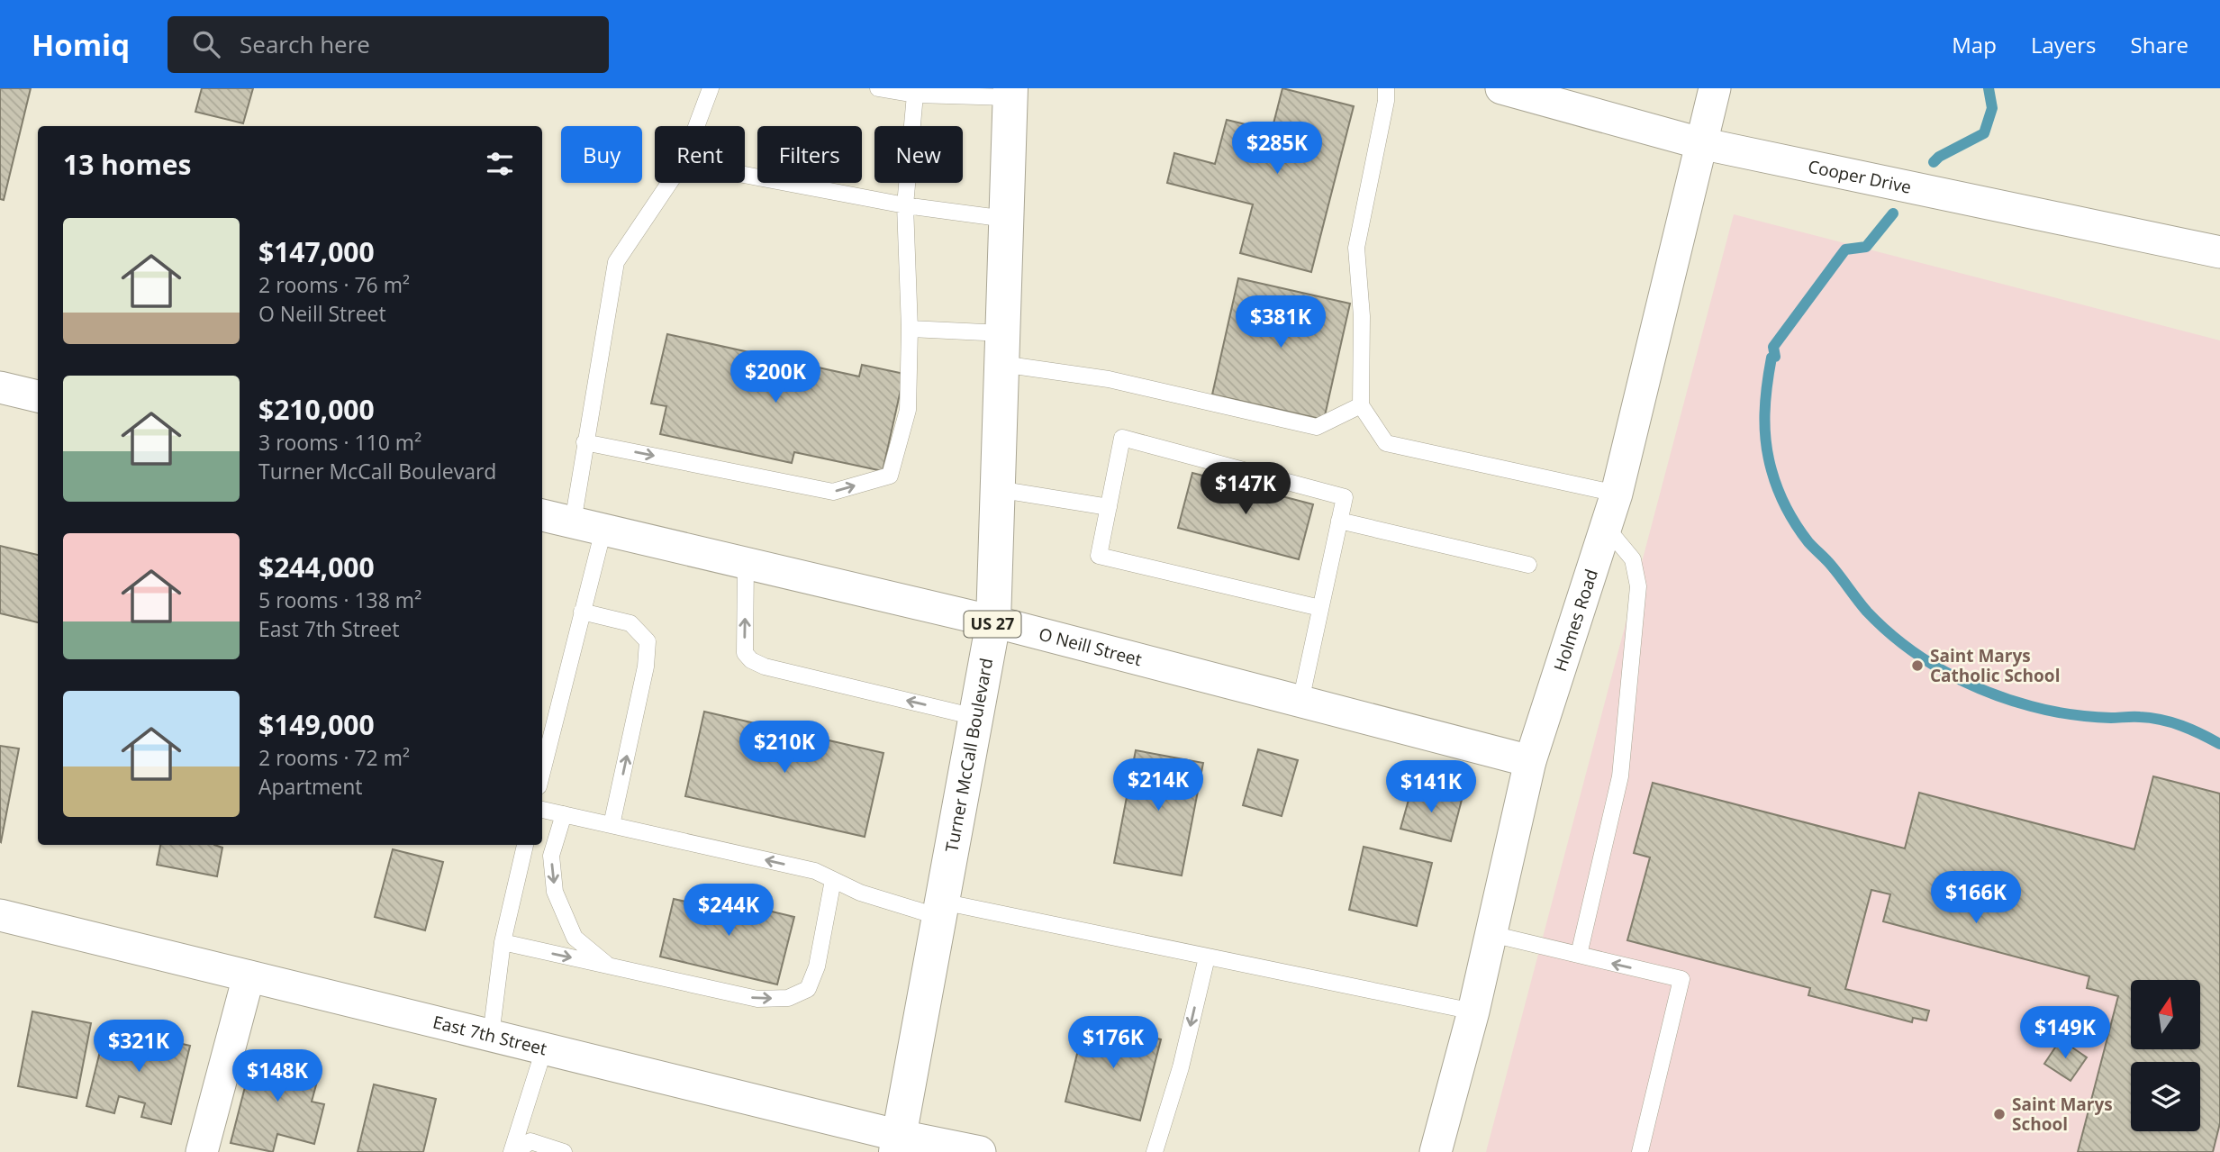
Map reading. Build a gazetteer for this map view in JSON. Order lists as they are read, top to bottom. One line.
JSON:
{"streets":{"main road":["US 27","Turner McCall Boulevard"],"street":["Cooper Drive","Holmes Road","O Neill Street","East 7th Street"]},"crossings":[["Cooper Drive","Holmes Road"],["Holmes Road","O Neill Street"],["O Neill Street","Turner McCall Boulevard"],["Turner McCall Boulevard","East 7th Street"]],"places":["Saint Marys Catholic School","Saint Marys School"],"north":"top","page":{"header":"Homiq","search":"Search here","nav":["Map","Layers","Share"],"price":["$285K","$381K","$200K","$147K","$210K","$214K","$141K","$166K","$244K","$149K","$176K","$321K","$148K"],"chip":["Buy","Rent","Filters","New"],"heading":"13 homes","list":[{"name":"$147,000","note":"2 rooms · 76 m² · O Neill Street"},{"name":"$210,000","note":"3 rooms · 110 m² · Turner McCall Boulevard"},{"name":"$244,000","note":"5 rooms · 138 m² · East 7th Street"},{"name":"$149,000","note":"2 rooms · 72 m² · Apartment"}]}}
